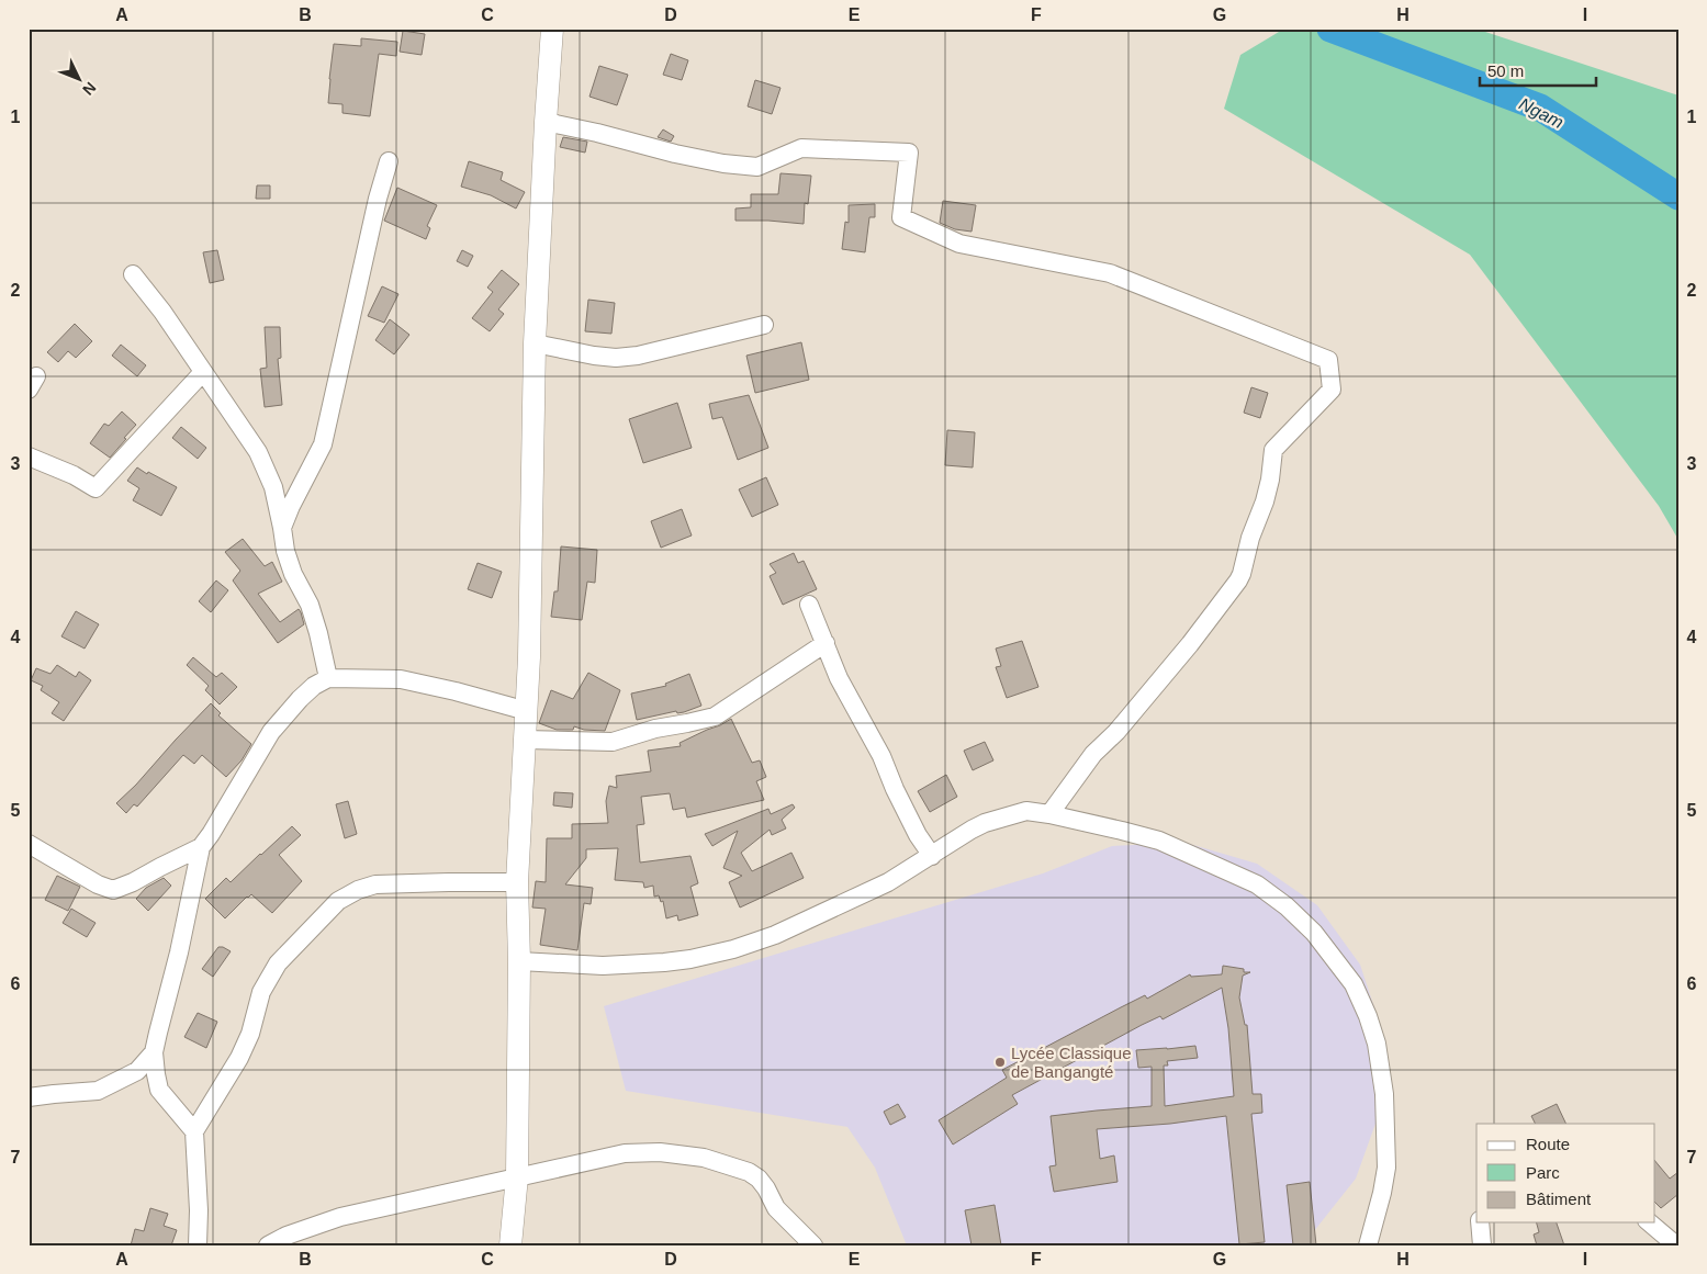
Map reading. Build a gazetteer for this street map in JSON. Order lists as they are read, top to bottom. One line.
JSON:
{"water":["Ngam"],"places":["Lycée Classique de Bangangté"],"legend":["Route","Parc","Bâtiment"],"scale_bar":"50 m","north":"bottom right","grid":{"columns":["A","B","C","D","E","F","G","H","I"],"rows":["1","2","3","4","5","6","7"]}}
